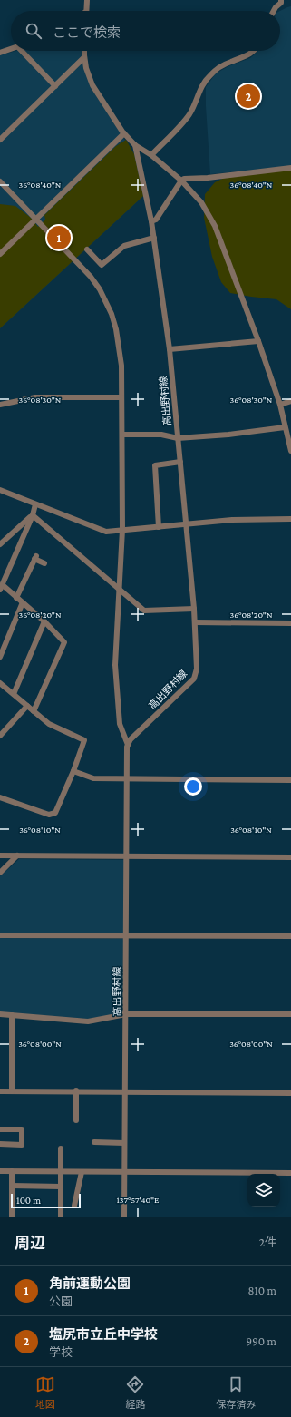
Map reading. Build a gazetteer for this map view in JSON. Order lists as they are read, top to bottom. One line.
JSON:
{"streets":{"street":["高出野村線"]},"scale_bar":"100 m","page":{"search":"ここで検索","pins":["2","1"],"scale":"100 m","heading":["周辺","2件"],"list":[{"mark":"1","name":"角前運動公園","note":"公園","value":"810 m"},{"mark":"2","name":"塩尻市立丘中学校","note":"学校","value":"990 m"}],"nav":["地図","経路","保存済み"]},"coordinates":["36°08'40\"N","36°08'30\"N","36°08'20\"N","36°08'10\"N","36°08'00\"N","137°57'40\"E"]}
